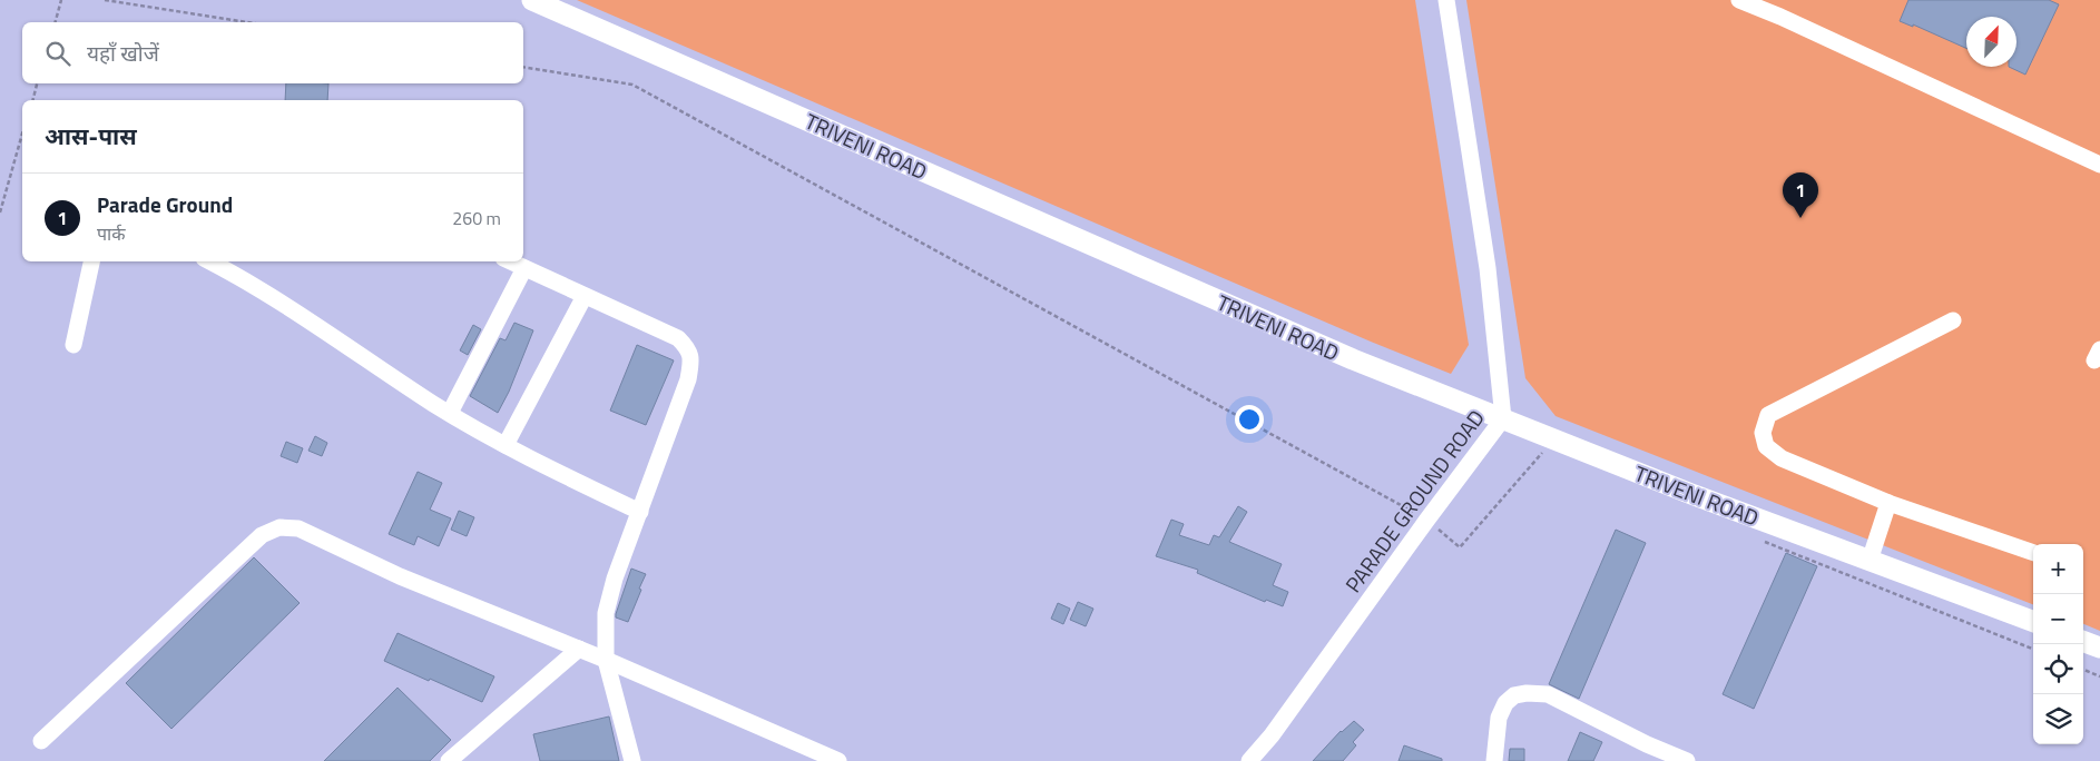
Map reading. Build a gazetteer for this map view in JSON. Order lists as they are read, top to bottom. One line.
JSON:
{"streets":{"main road":["TRIVENI ROAD"],"street":["PARADE GROUND ROAD"]},"crossings":[["TRIVENI ROAD","PARADE GROUND ROAD"]],"north":"top right","page":{"search":"यहाँ खोजें","heading":"आस-पास","pins":"1","list":[{"mark":"1","name":"Parade Ground","note":"पार्क","value":"260 m"}],"map_buttons":["+","−"]}}
